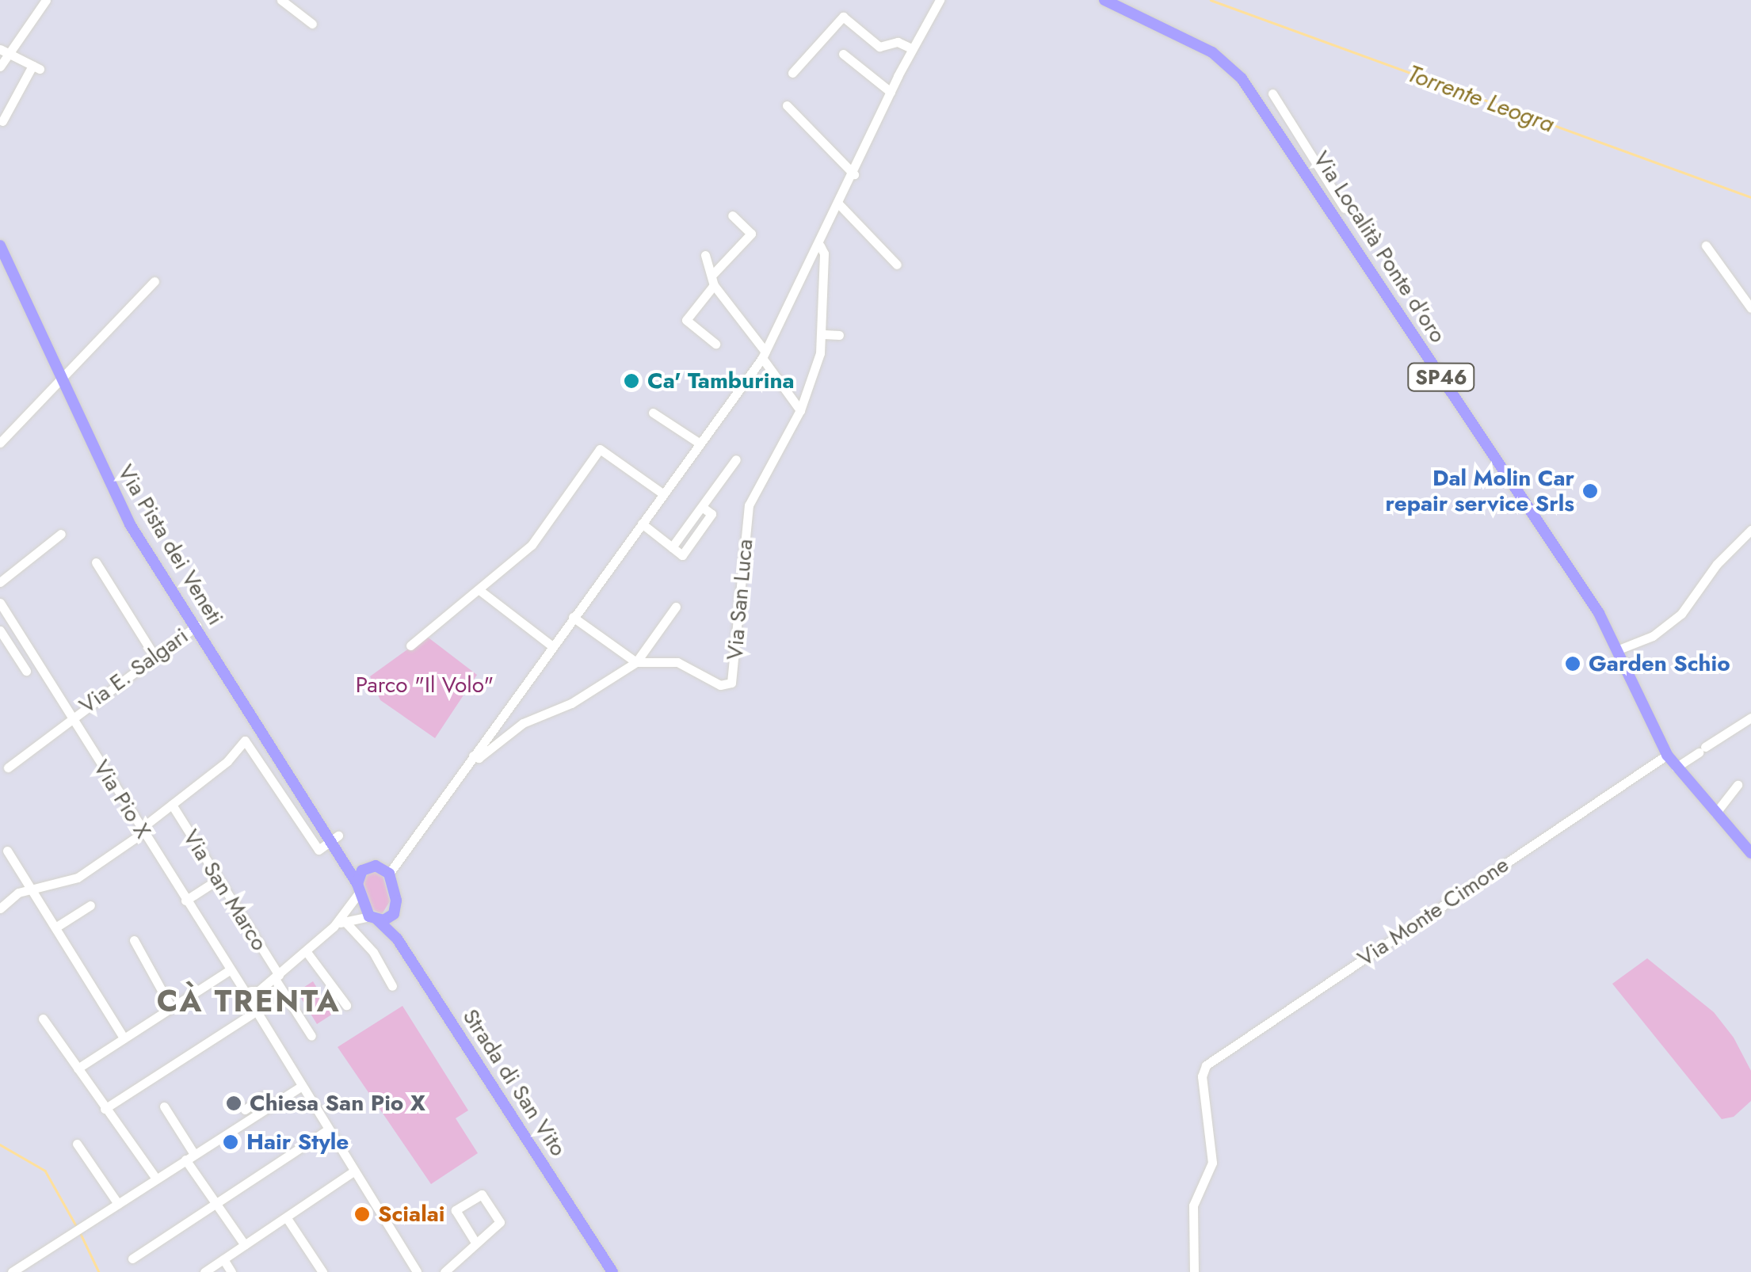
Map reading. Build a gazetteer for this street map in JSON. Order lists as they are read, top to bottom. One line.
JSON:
{"streets":{"main road":["Via Località Ponte d'oro","SP46","Via Pista dei Veneti","Strada di San Vito"],"street":["Via San Luca","Via E. Salgari","Via Pio X","Via San Marco","Via Monte Cimone"]},"crossings":[["Via Località Ponte d'oro","SP46"],["Via Località Ponte d'oro","Via Monte Cimone"],["Via Pista dei Veneti","Via E. Salgari"],["Via Pista dei Veneti","Via San Marco"],["Via Pista dei Veneti","Strada di San Vito"],["Via E. Salgari","Via Pio X"],["Via Pio X","Via San Marco"]],"districts":["CÀ TRENTA"],"water":["Torrente Leogra"],"parks":["Parco \"Il Volo\""],"places":["Ca' Tamburina","Dal Molin Car repair service Srls","Garden Schio","Chiesa San Pio X","Hair Style","Scialai"]}
